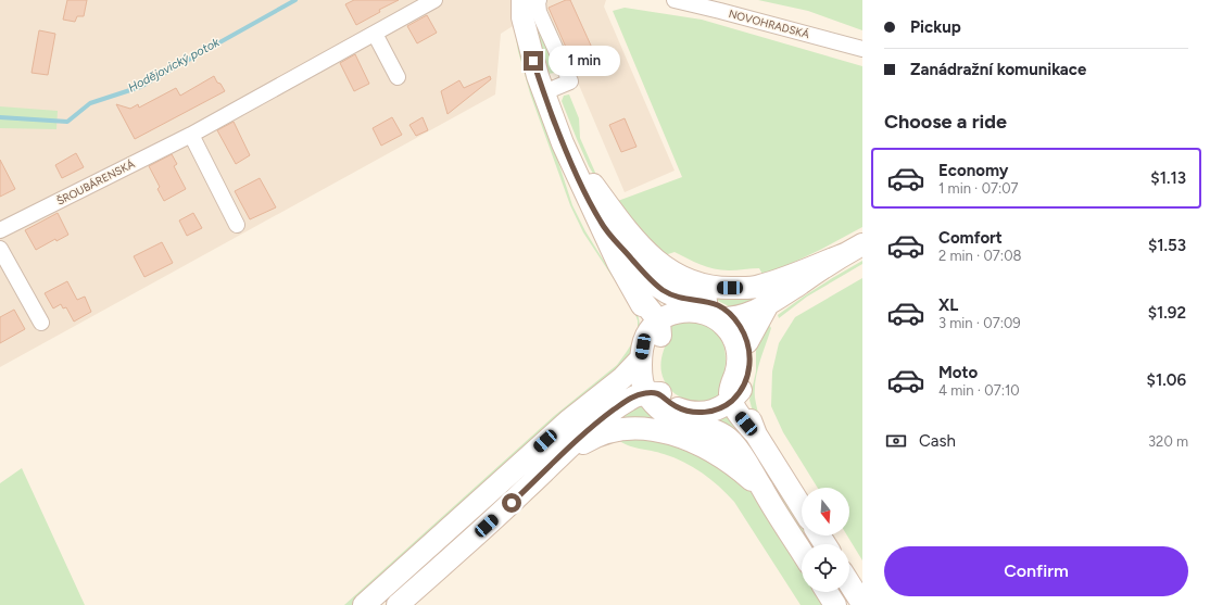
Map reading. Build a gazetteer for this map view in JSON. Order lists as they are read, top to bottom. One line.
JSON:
{"streets":{"street":["NOVOHRADSKÁ","ŠROUBÁRENSKÁ"]},"water":["Hodějovický potok"],"north":"bottom","page":{"banner":["Pickup","Zanádražní komunikace"],"bubble":"1 min","heading":"Choose a ride","list":[{"name":"Economy","note":"1 min · 07:07","value":"$1.13"},{"name":"Comfort","note":"2 min · 07:08","value":"$1.53"},{"name":"XL","note":"3 min · 07:09","value":"$1.92"},{"name":"Moto","note":"4 min · 07:10","value":"$1.06"}],"pay":["Cash","320 m"],"buttons":"Confirm"}}
